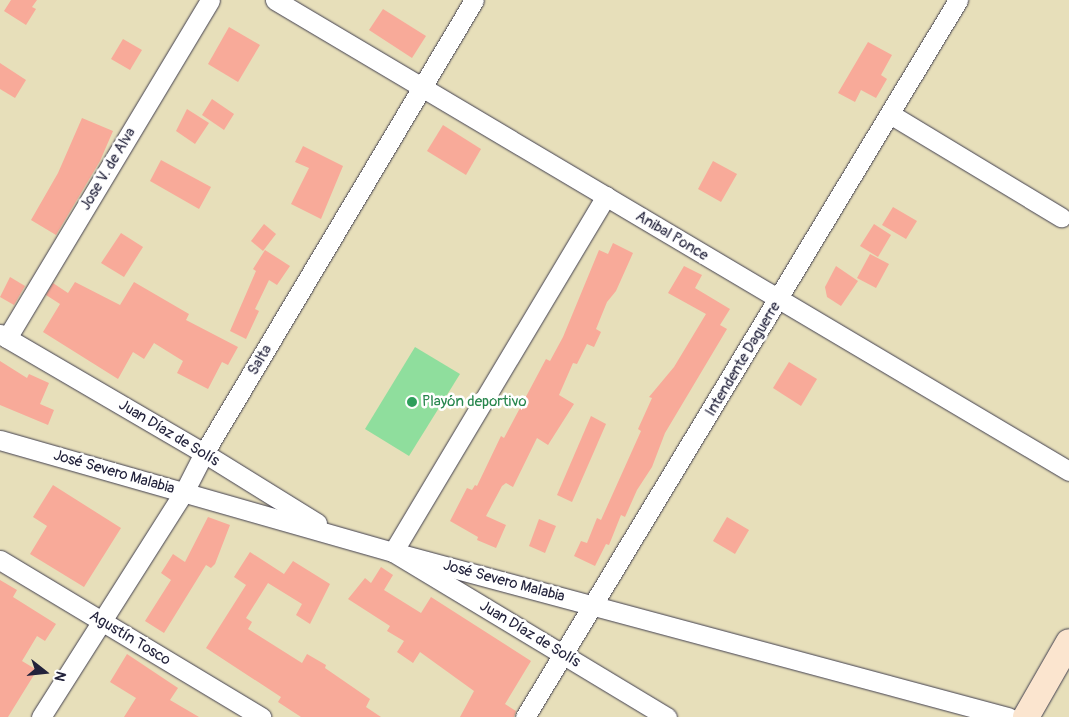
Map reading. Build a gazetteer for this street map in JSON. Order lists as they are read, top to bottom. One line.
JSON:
{"streets":{"street":["Jose V. de Alva","Anibal Ponce","Intendente Daguerre","Salta","Juan Díaz de Solís","José Severo Malabia","Agustín Tosco"]},"crossings":[["Jose V. de Alva","Juan Díaz de Solís"],["Anibal Ponce","Intendente Daguerre"],["Anibal Ponce","Salta"],["Intendente Daguerre","Juan Díaz de Solís"],["Intendente Daguerre","José Severo Malabia"],["Salta","Juan Díaz de Solís"],["Salta","José Severo Malabia"],["Salta","Agustín Tosco"],["Juan Díaz de Solís","José Severo Malabia"]],"places":["Playón deportivo"],"north":"right"}
